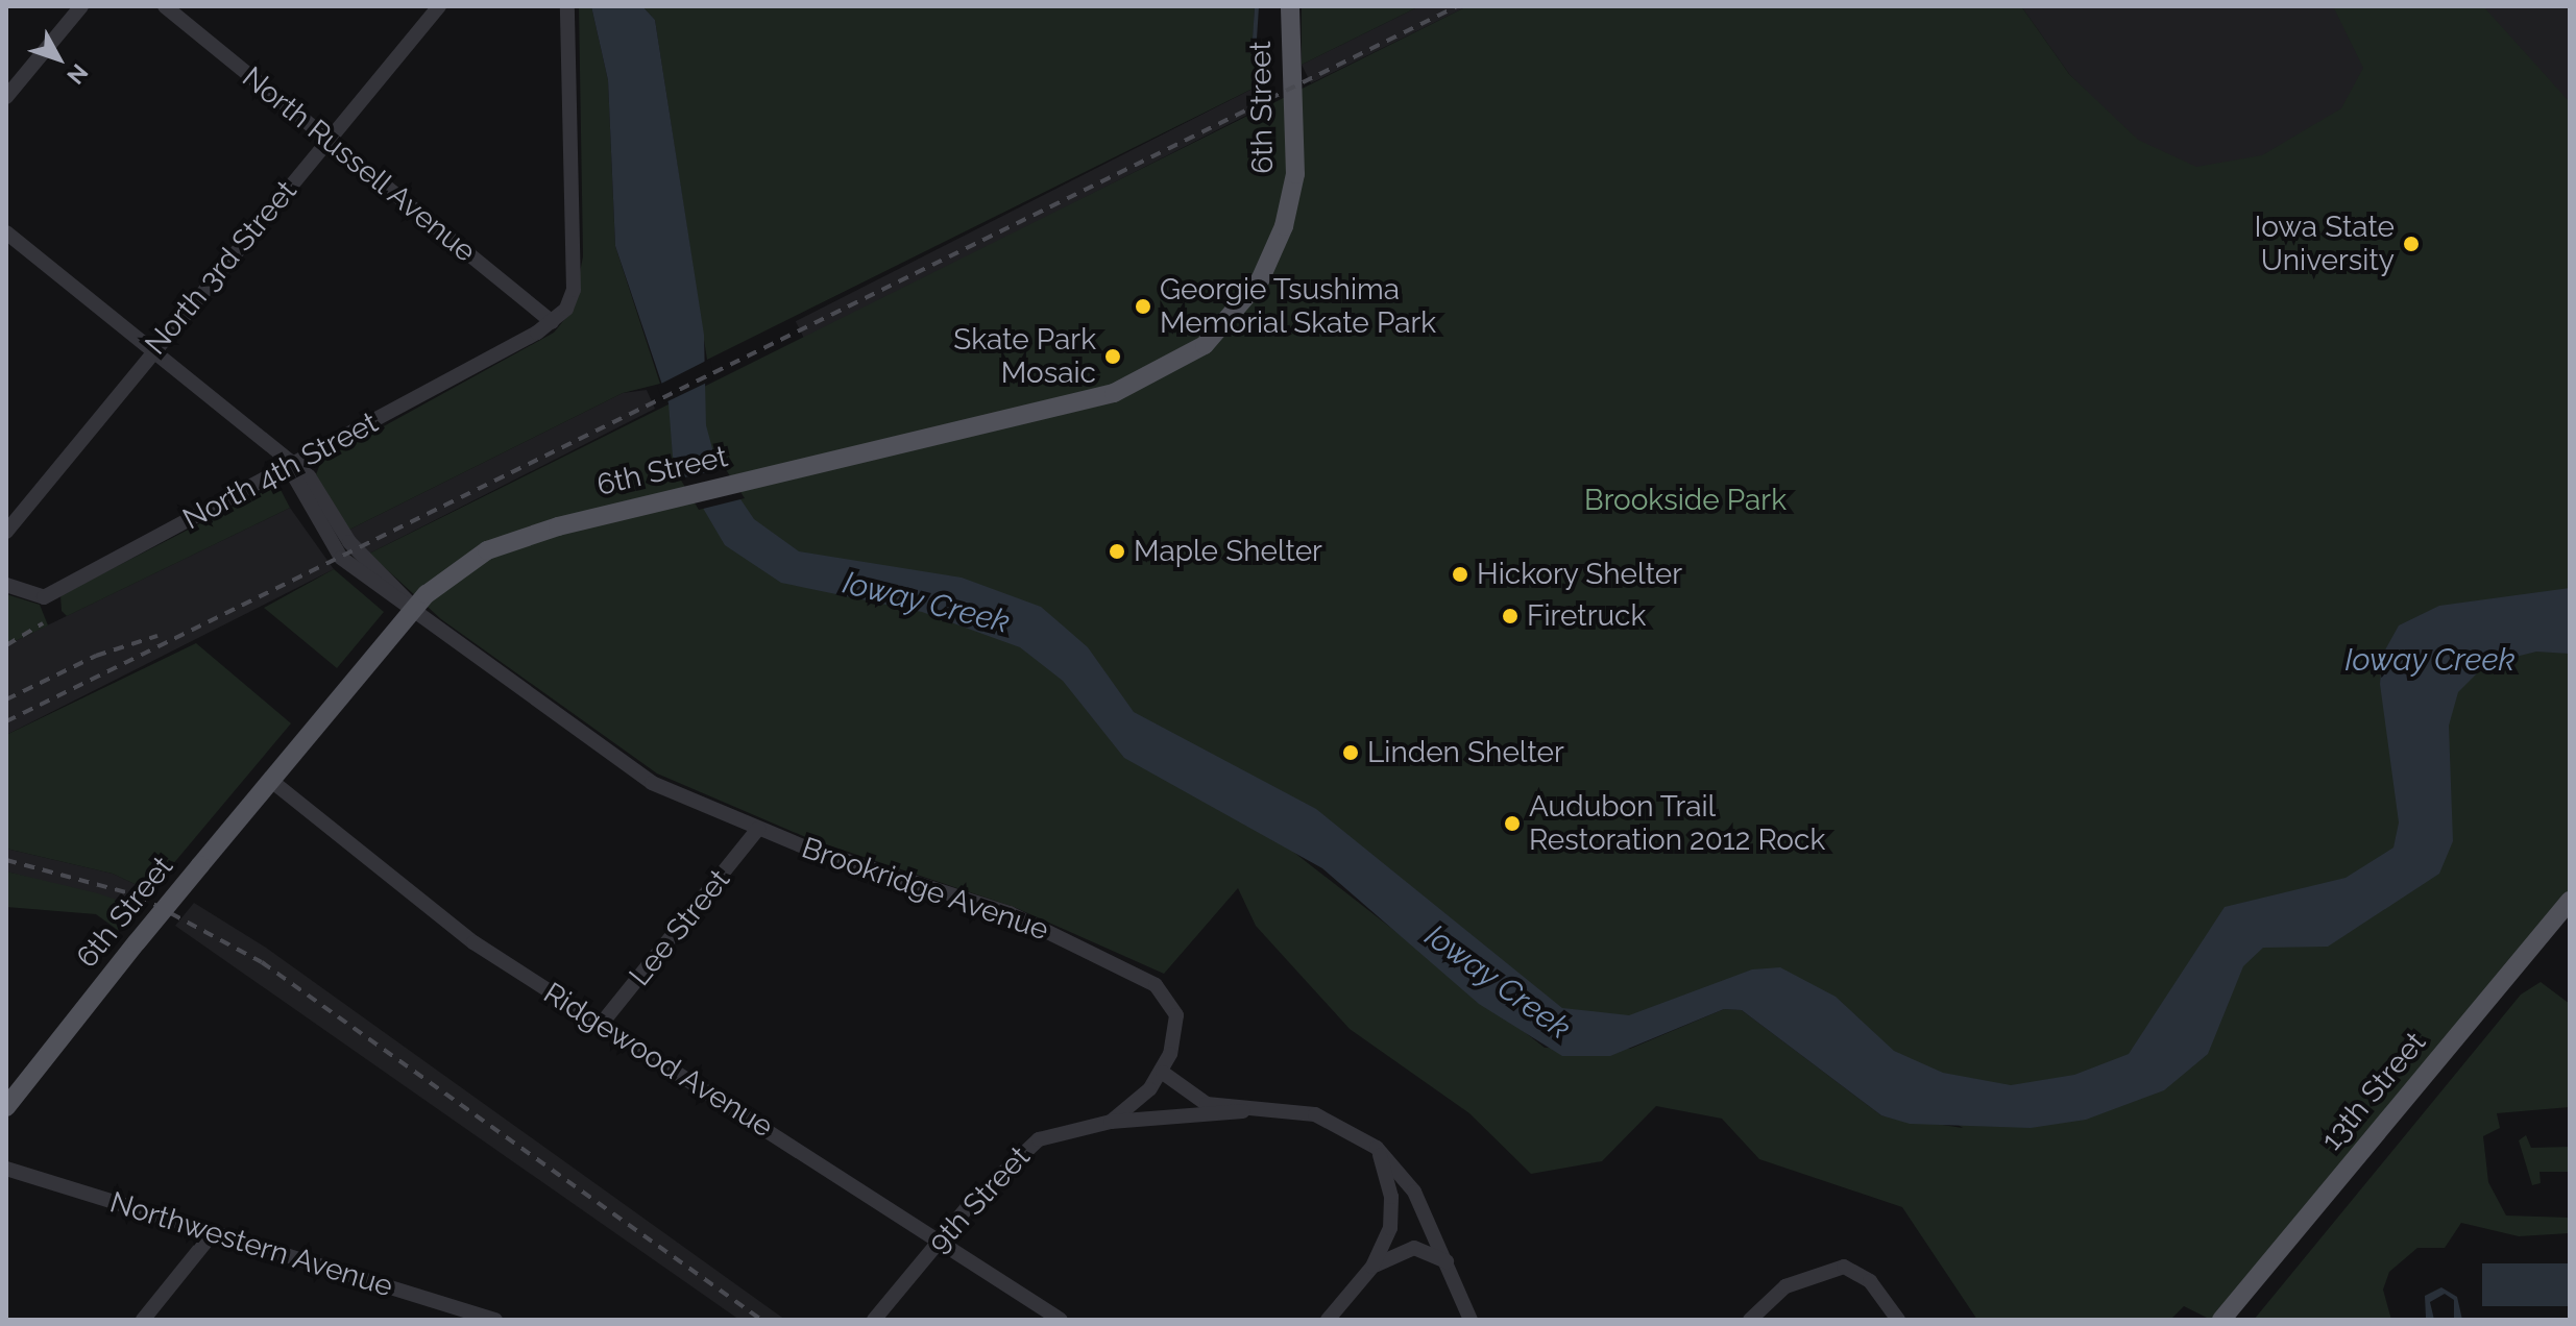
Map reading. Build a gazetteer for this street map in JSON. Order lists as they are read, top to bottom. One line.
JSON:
{"streets":{"main road":["6th Street","13th Street"],"street":["North Russell Avenue","North 3rd Street","North 4th Street","Brookridge Avenue","Lee Street","Ridgewood Avenue","9th Street","Northwestern Avenue"]},"crossings":[["6th Street","Brookridge Avenue"],["6th Street","Ridgewood Avenue"],["North Russell Avenue","North 3rd Street"],["North Russell Avenue","North 4th Street"],["North 4th Street","Brookridge Avenue"],["Brookridge Avenue","Lee Street"],["Brookridge Avenue","9th Street"],["Lee Street","Ridgewood Avenue"],["Ridgewood Avenue","9th Street"]],"water":["Ioway Creek"],"parks":["Brookside Park"],"places":["Iowa State University","Georgie Tsushima Memorial Skate Park","Skate Park Mosaic","Maple Shelter","Hickory Shelter","Firetruck","Linden Shelter","Audubon Trail Restoration 2012 Rock"],"north":"bottom right"}
